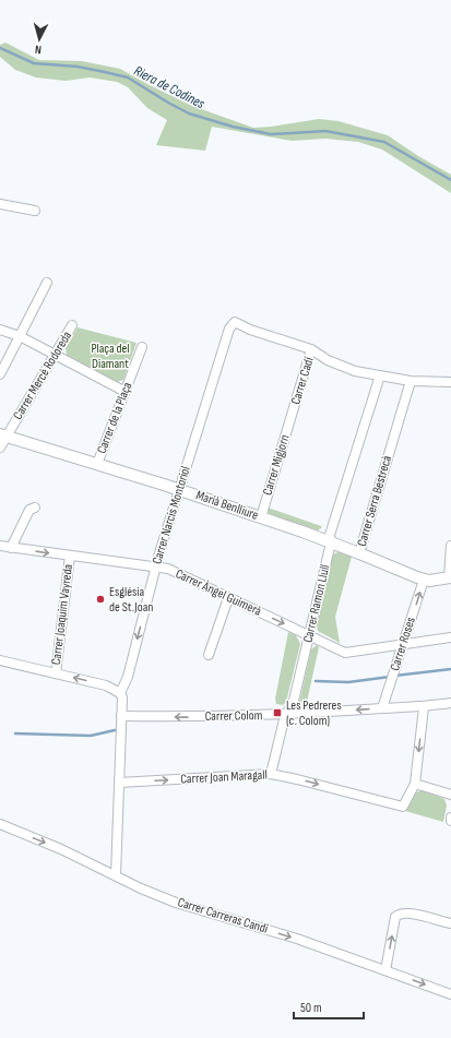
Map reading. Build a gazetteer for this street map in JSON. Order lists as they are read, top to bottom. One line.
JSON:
{"streets":{"street":["Carrer Mercè Rodoreda","Carrer Cadí","Carrer de la Plaça","Carrer Migjorn","Carrer Serra Bestrecà","Marià Benlliure","Carrer Narcís Montoriol","Carrer Àngel Guimerà","Carrer Ramon Llull","Carrer Joaquim Vayreda","Carrer Roses","Carrer Colom","Carrer Joan Maragall","Carrer Carreras Candi"]},"crossings":[["Carrer Mercè Rodoreda","Marià Benlliure"],["Carrer Cadí","Carrer Migjorn"],["Carrer Cadí","Carrer Narcís Montoriol"],["Carrer de la Plaça","Marià Benlliure"],["Carrer Migjorn","Marià Benlliure"],["Carrer Serra Bestrecà","Marià Benlliure"],["Marià Benlliure","Carrer Narcís Montoriol"],["Marià Benlliure","Carrer Ramon Llull"],["Marià Benlliure","Carrer Roses"],["Carrer Narcís Montoriol","Carrer Àngel Guimerà"],["Carrer Narcís Montoriol","Carrer Colom"],["Carrer Narcís Montoriol","Carrer Joan Maragall"],["Carrer Narcís Montoriol","Carrer Carreras Candi"],["Carrer Àngel Guimerà","Carrer Ramon Llull"],["Carrer Àngel Guimerà","Carrer Joaquim Vayreda"],["Carrer Àngel Guimerà","Carrer Roses"],["Carrer Ramon Llull","Carrer Colom"],["Carrer Ramon Llull","Carrer Joan Maragall"],["Carrer Roses","Carrer Colom"]],"one_way":["Carrer Roses","Carrer Colom","Carrer Joan Maragall","Carrer Carreras Candi"],"water":["Riera de Codines"],"parks":["Plaça del Diamant"],"places":{"other":["Església de St.Joan"],"transit":["Les Pedreres (c. Colom)"]},"scale_bar":"50 m","north":"bottom"}
